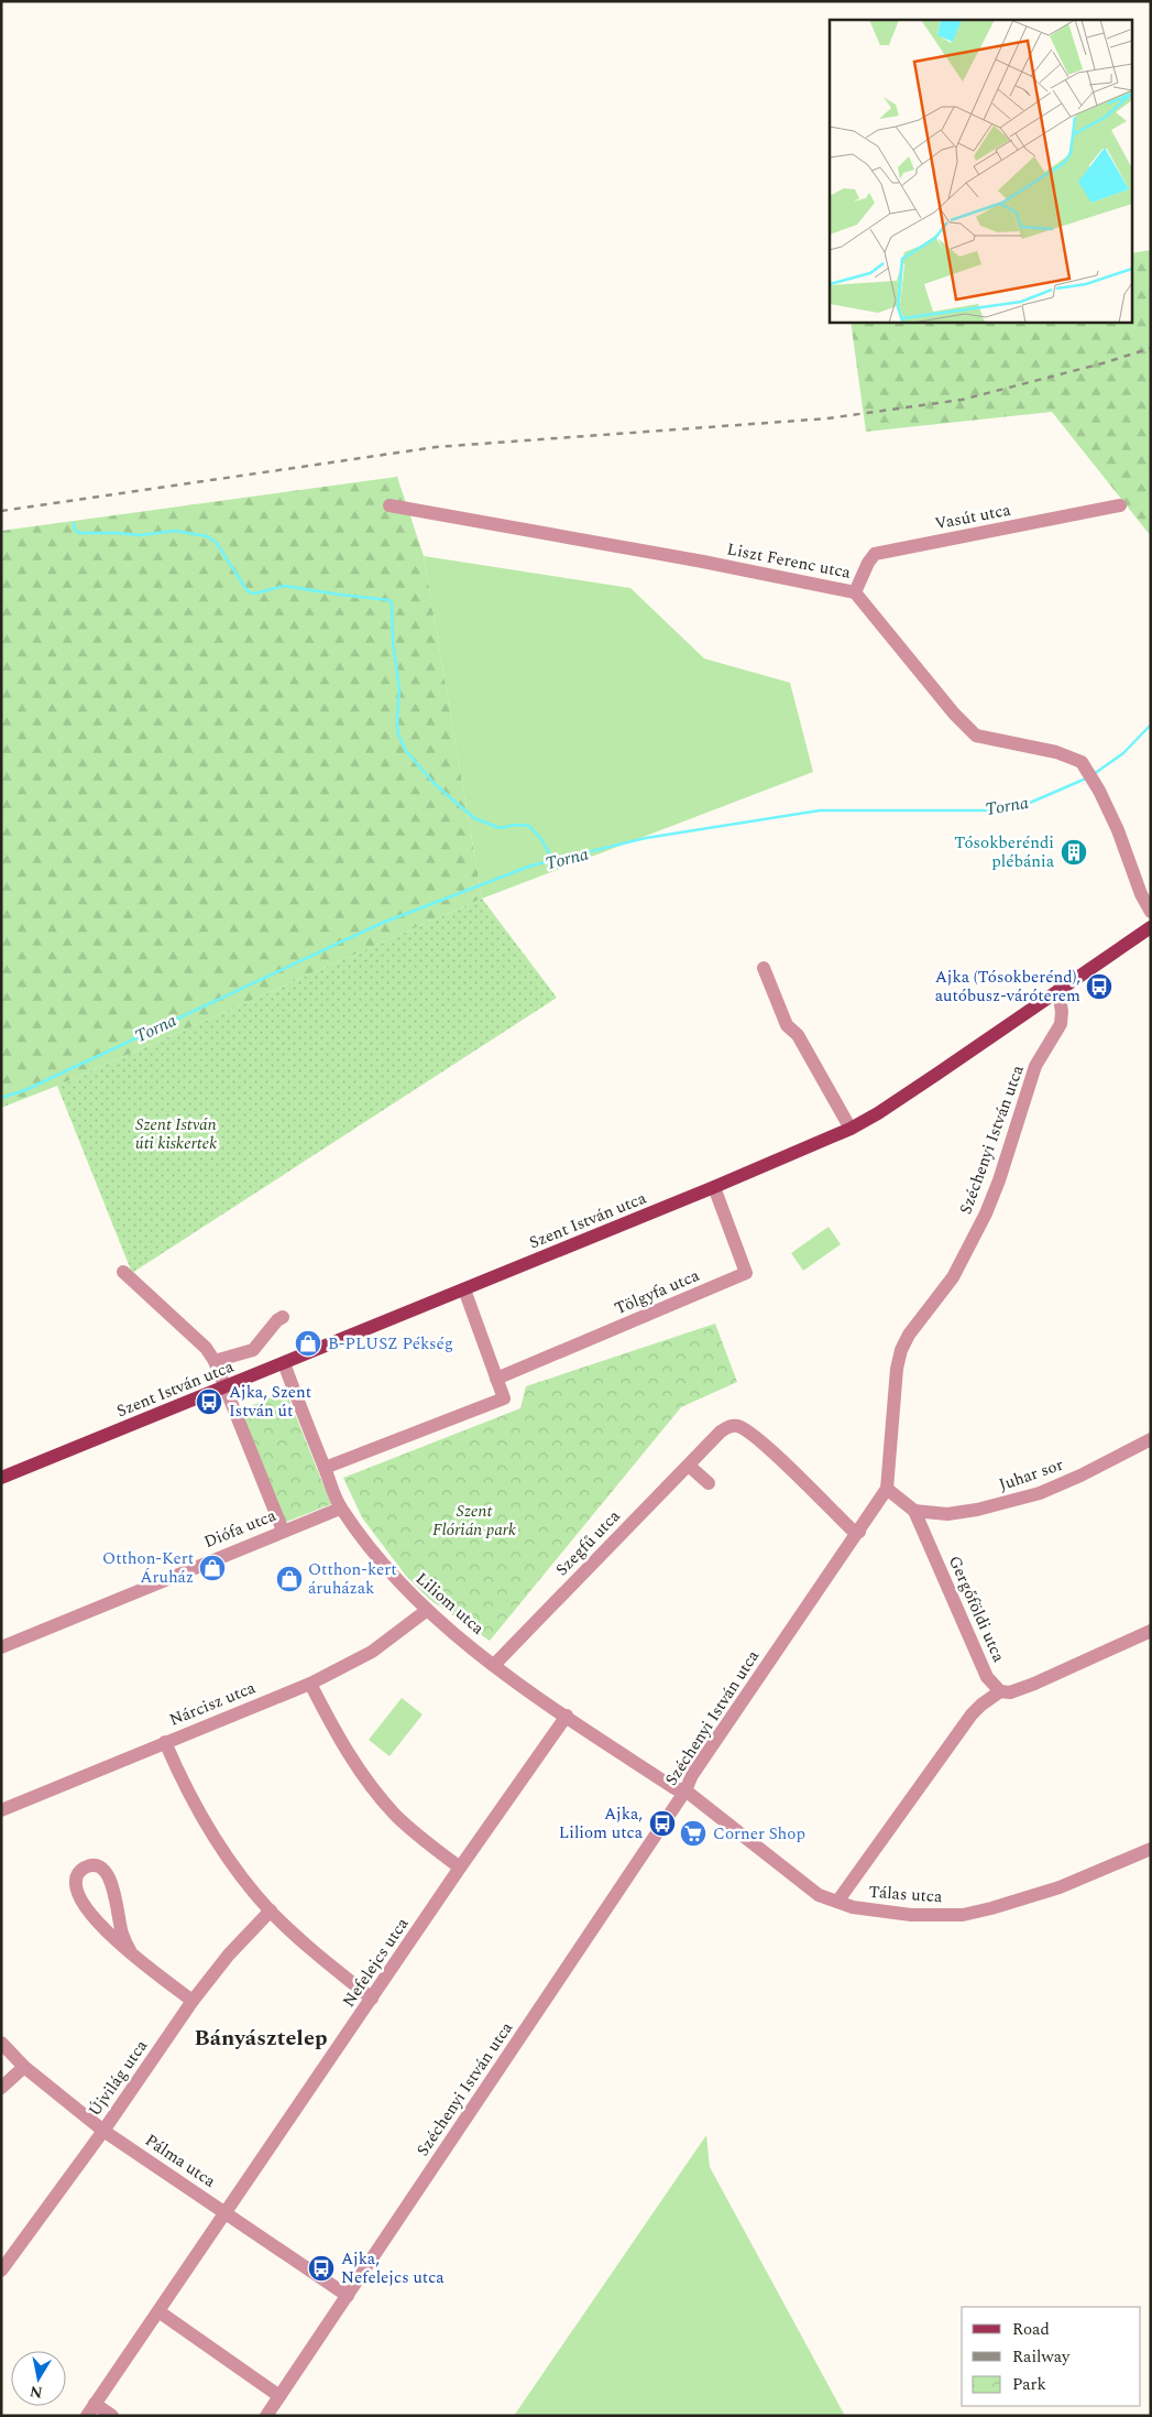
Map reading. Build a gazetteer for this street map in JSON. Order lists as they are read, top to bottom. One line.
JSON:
{"streets":{"main road":["Szent István utca"],"street":["Vasút utca","Liszt Ferenc utca","Széchenyi István utca","Tölgyfa utca","Juhar sor","Diófa utca","Szegfű utca","Liliom utca","Gergőföldi utca","Nárcisz utca","Tálas utca","Nefelejcs utca","Újvilág utca","Pálma utca"]},"crossings":[["Vasút utca","Liszt Ferenc utca"],["Széchenyi István utca","Szent István utca"],["Széchenyi István utca","Szegfű utca"],["Széchenyi István utca","Liliom utca"],["Széchenyi István utca","Gergőföldi utca"],["Széchenyi István utca","Tálas utca"],["Széchenyi István utca","Pálma utca"],["Szent István utca","Tölgyfa utca"],["Szent István utca","Liliom utca"],["Juhar sor","Gergőföldi utca"],["Diófa utca","Liliom utca"],["Szegfű utca","Liliom utca"],["Liliom utca","Nárcisz utca"],["Liliom utca","Tálas utca"],["Liliom utca","Nefelejcs utca"],["Nefelejcs utca","Pálma utca"],["Újvilág utca","Pálma utca"]],"districts":["Bányásztelep"],"water":["Torna"],"parks":["Szent István úti kiskertek","Szent Flórián park"],"places":{"building":["Tósokberéndi plébánia"],"bus stop":["Ajka (Tósokberénd), autóbusz-váróterem","Ajka, Szent István út","Ajka, Liliom utca","Ajka, Nefelejcs utca"],"shop":["B-PLUSZ Pékség","Otthon-Kert Áruház","Otthon-kert áruházak"],"supermarket":["Corner Shop"]},"legend":["Road","Railway","Park"],"north":"bottom"}
